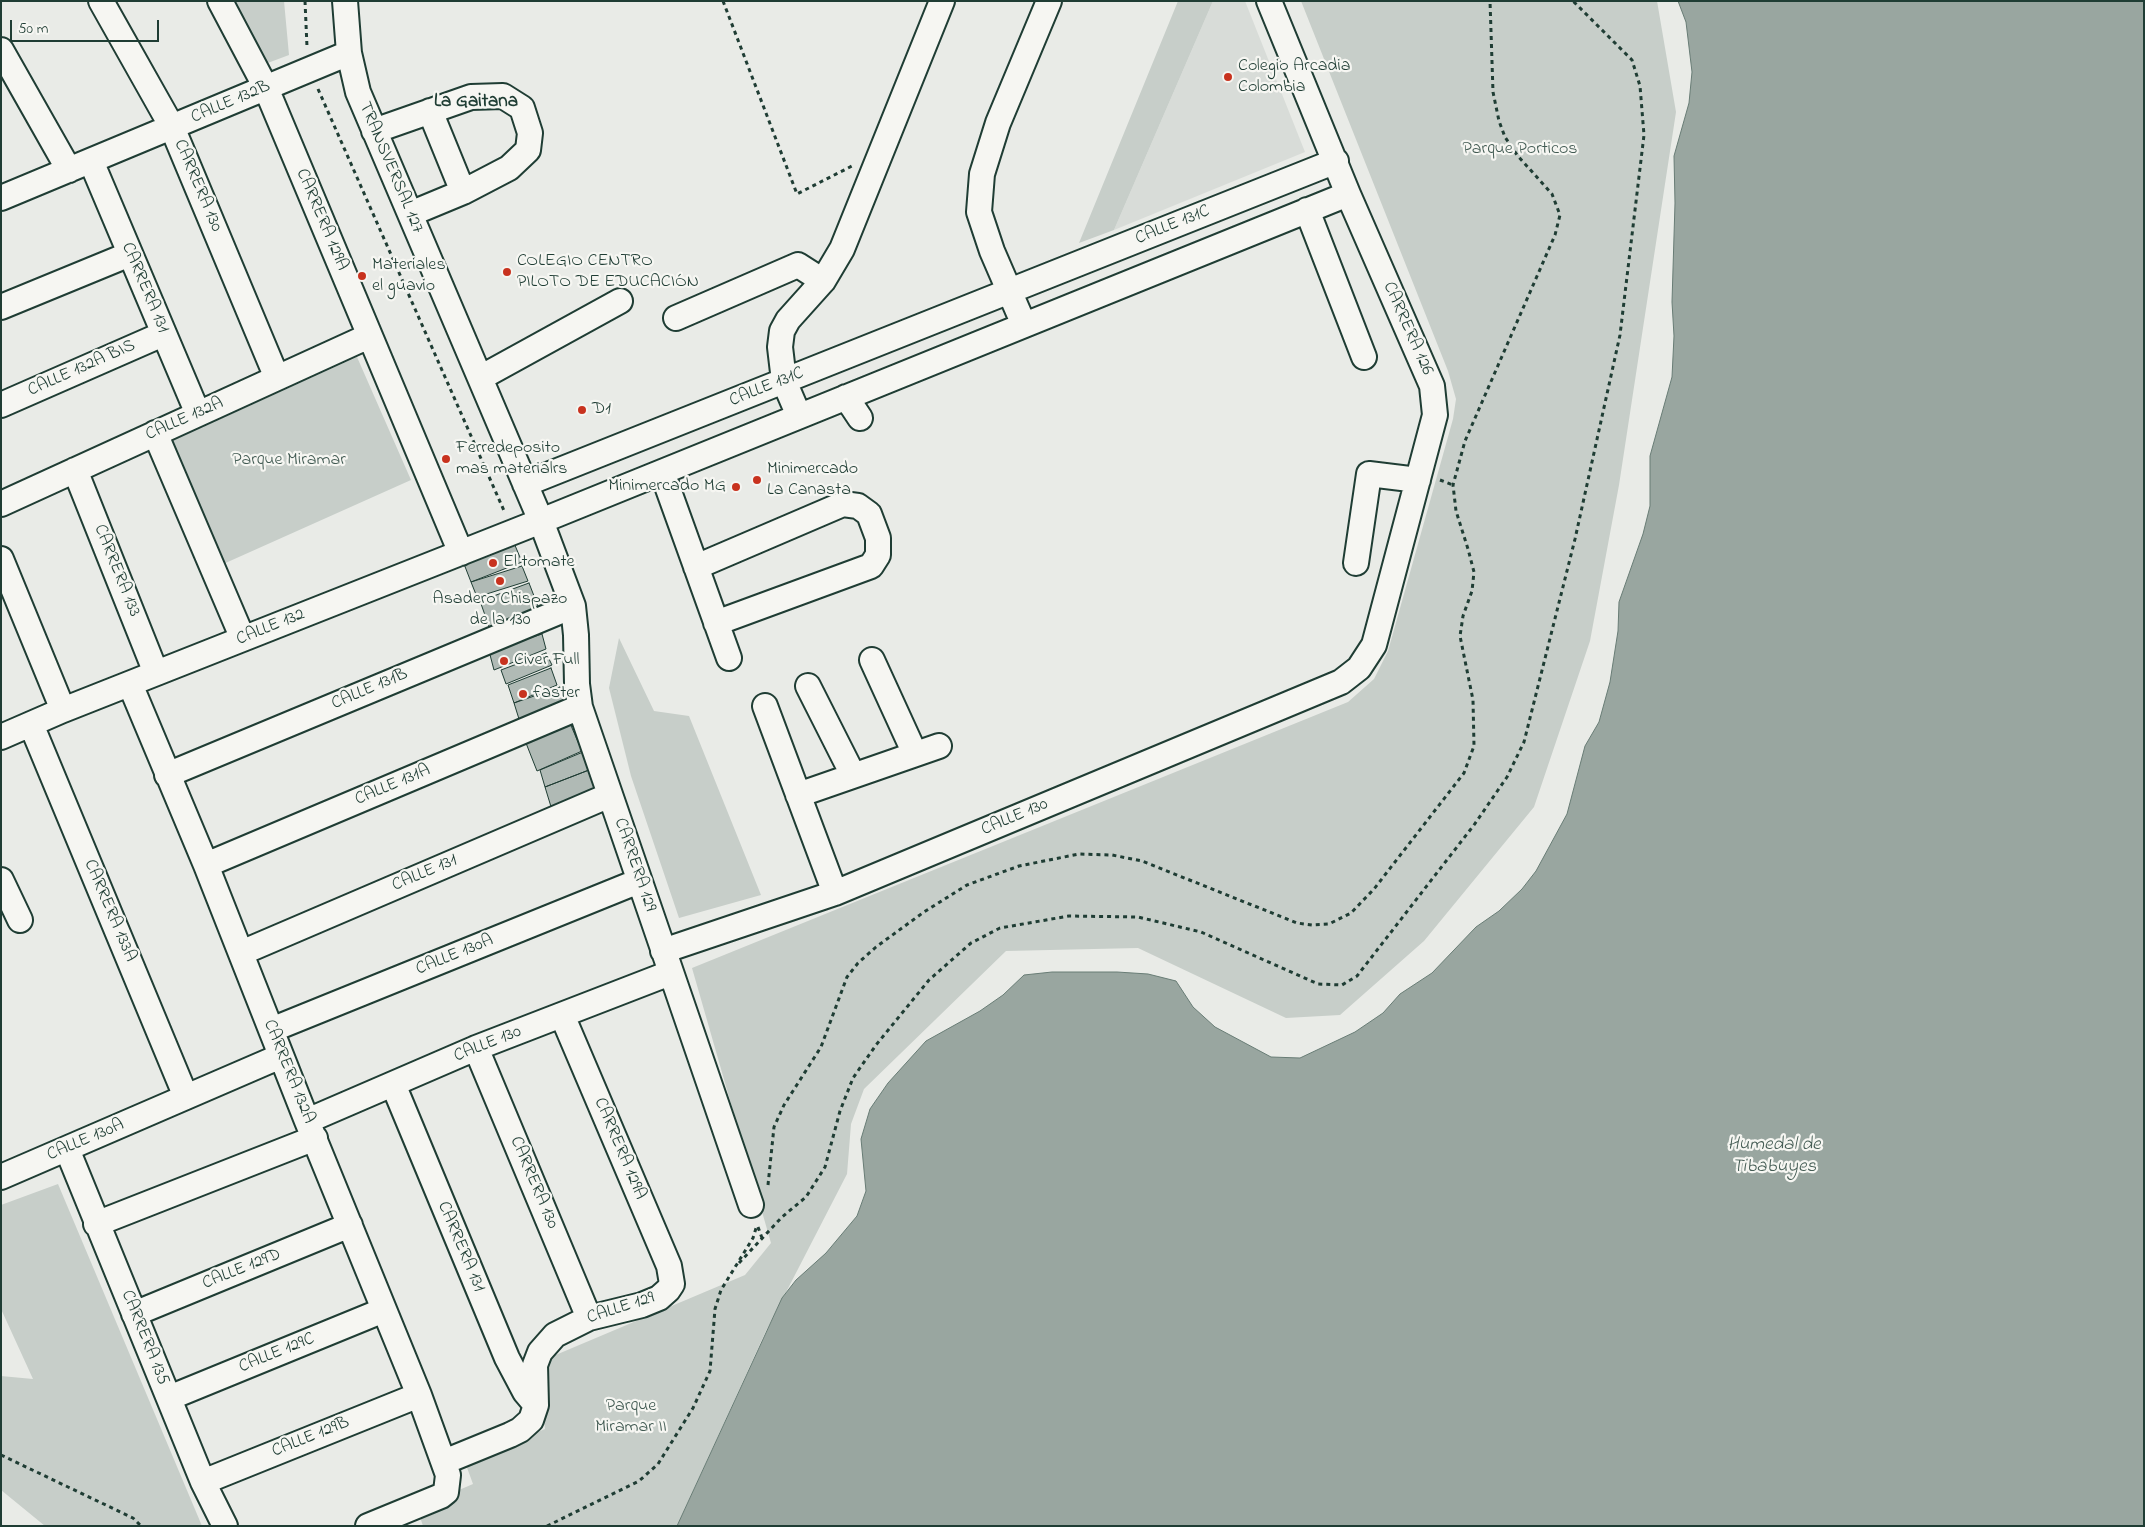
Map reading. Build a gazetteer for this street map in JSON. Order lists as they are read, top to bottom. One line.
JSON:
{"streets":{"street":["CALLE 132B","TRANSVERSAL 127","CARRERA 130","CARRERA 129A","CALLE 131C","CARRERA 131","CARRERA 126","CALLE 132A BIS","CALLE 132A","CARRERA 133","CALLE 132","CALLE 131B","CALLE 131A","CALLE 130","CARRERA 129","CALLE 131","CARRERA 133A","CALLE 130A","CARRERA 132A","CALLE 129D","CALLE 129","CARRERA 135","CALLE 129C","CALLE 129B"]},"crossings":[["CALLE 132B","TRANSVERSAL 127"],["CALLE 132B","CARRERA 130"],["CALLE 132B","CARRERA 129A"],["CALLE 132B","CARRERA 131"],["TRANSVERSAL 127","CALLE 131C"],["TRANSVERSAL 127","CALLE 132"],["TRANSVERSAL 127","CARRERA 129"],["CARRERA 130","CALLE 132A"],["CARRERA 130","CALLE 130"],["CARRERA 130","CALLE 129"],["CARRERA 129A","CALLE 132A"],["CARRERA 129A","CALLE 132"],["CARRERA 129A","CALLE 130"],["CARRERA 129A","CALLE 129"],["CALLE 131C","CARRERA 126"],["CALLE 131C","CALLE 132"],["CALLE 131C","CARRERA 129"],["CARRERA 131","CALLE 132A BIS"],["CARRERA 131","CALLE 132A"],["CARRERA 131","CALLE 130"],["CARRERA 131","CALLE 129"],["CARRERA 126","CALLE 130"],["CALLE 132A","CARRERA 133"],["CARRERA 133","CALLE 132"],["CALLE 132","CARRERA 129"],["CALLE 132","CARRERA 133A"],["CALLE 132","CARRERA 132A"],["CALLE 131B","CARRERA 129"],["CALLE 131B","CARRERA 132A"],["CALLE 131A","CARRERA 129"],["CALLE 131A","CARRERA 132A"],["CALLE 130","CARRERA 129"],["CALLE 130","CARRERA 132A"],["CALLE 130","CARRERA 135"],["CARRERA 129","CALLE 131"],["CARRERA 129","CALLE 130A"],["CALLE 131","CARRERA 132A"],["CARRERA 133A","CALLE 130A"],["CALLE 130A","CARRERA 132A"],["CALLE 130A","CARRERA 135"],["CARRERA 132A","CALLE 129D"],["CARRERA 132A","CALLE 129C"],["CARRERA 132A","CALLE 129B"],["CALLE 129D","CARRERA 135"],["CARRERA 135","CALLE 129C"],["CARRERA 135","CALLE 129B"]],"districts":["La Gaitana"],"water":["Humedal de Tibabuyes"],"parks":["Parque Porticos","Parque Miramar","Parque Miramar II"],"places":["Colegio Arcadia Colombia","COLEGIO CENTRO PILOTO DE EDUCACIÓN","Materiales el guavio","D1","Ferredeposito mas materialrs","Minimercado La Canasta","Minimercado MG","El tomate","Asadero Chispazo de la 130","Civer Full","faster"],"scale_bar":"50 m"}
